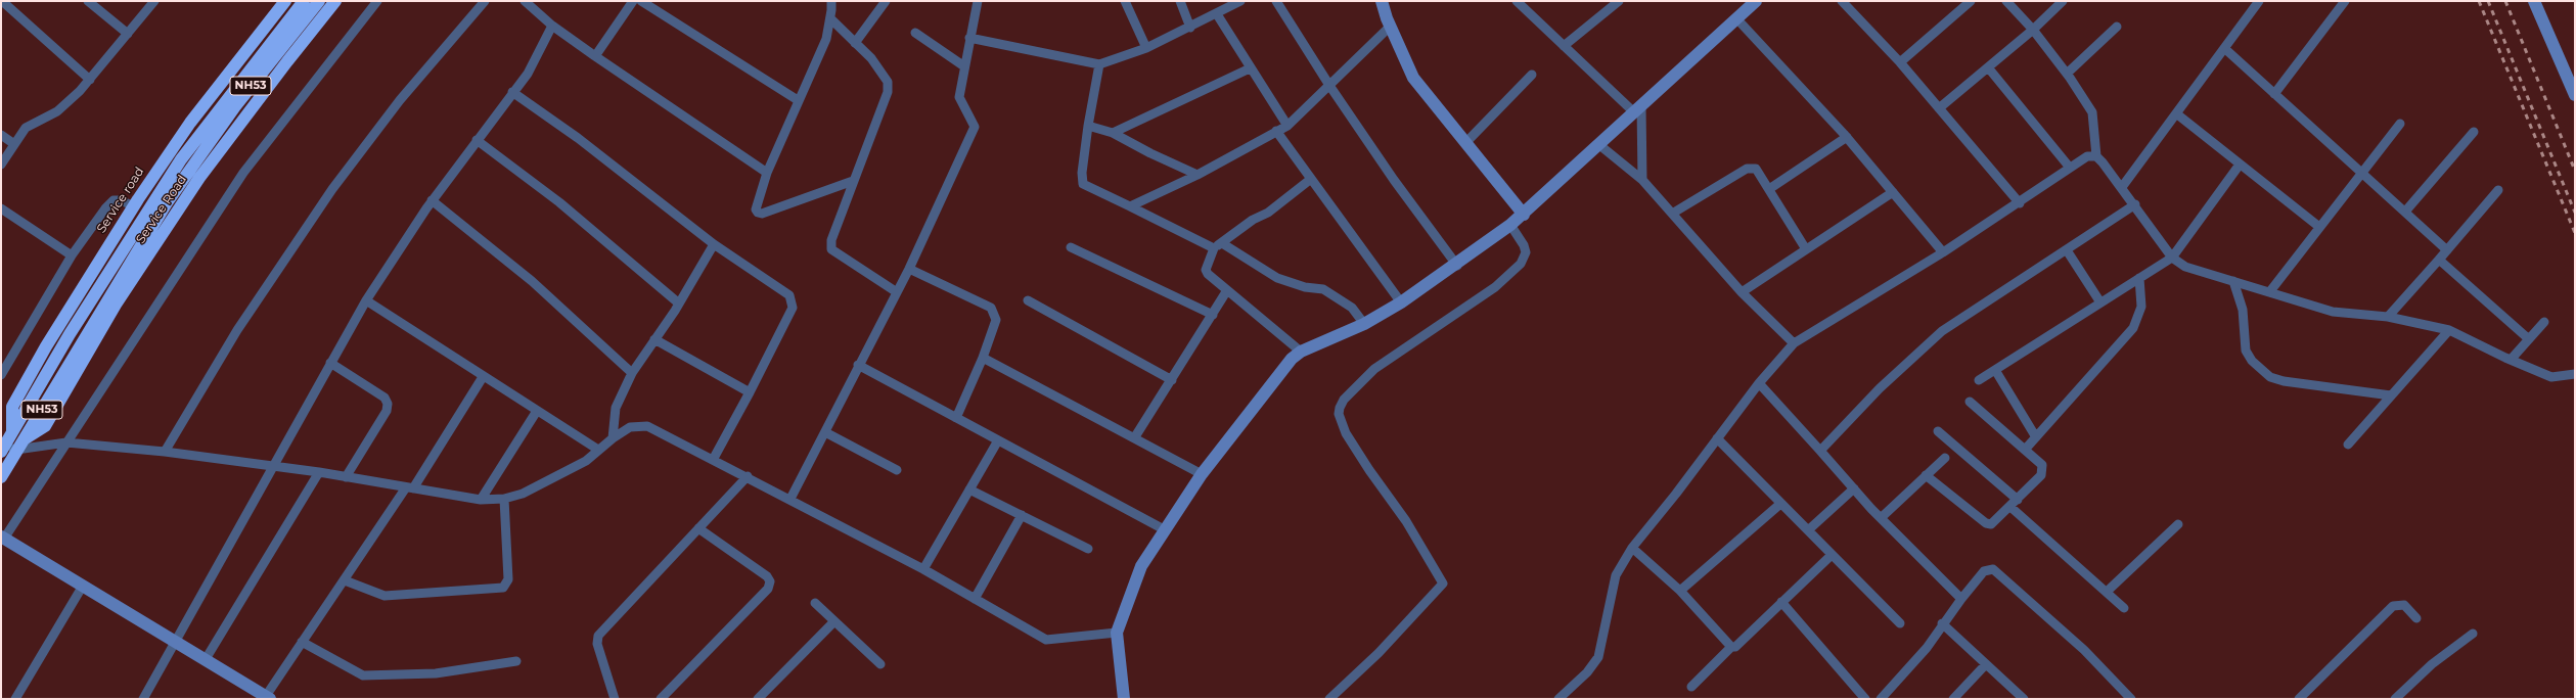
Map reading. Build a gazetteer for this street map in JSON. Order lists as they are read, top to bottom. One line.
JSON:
{"streets":{"highway":["NH53","Service road","Service Road"]},"crossings":[["NH53","Service road"],["NH53","Service Road"]]}
